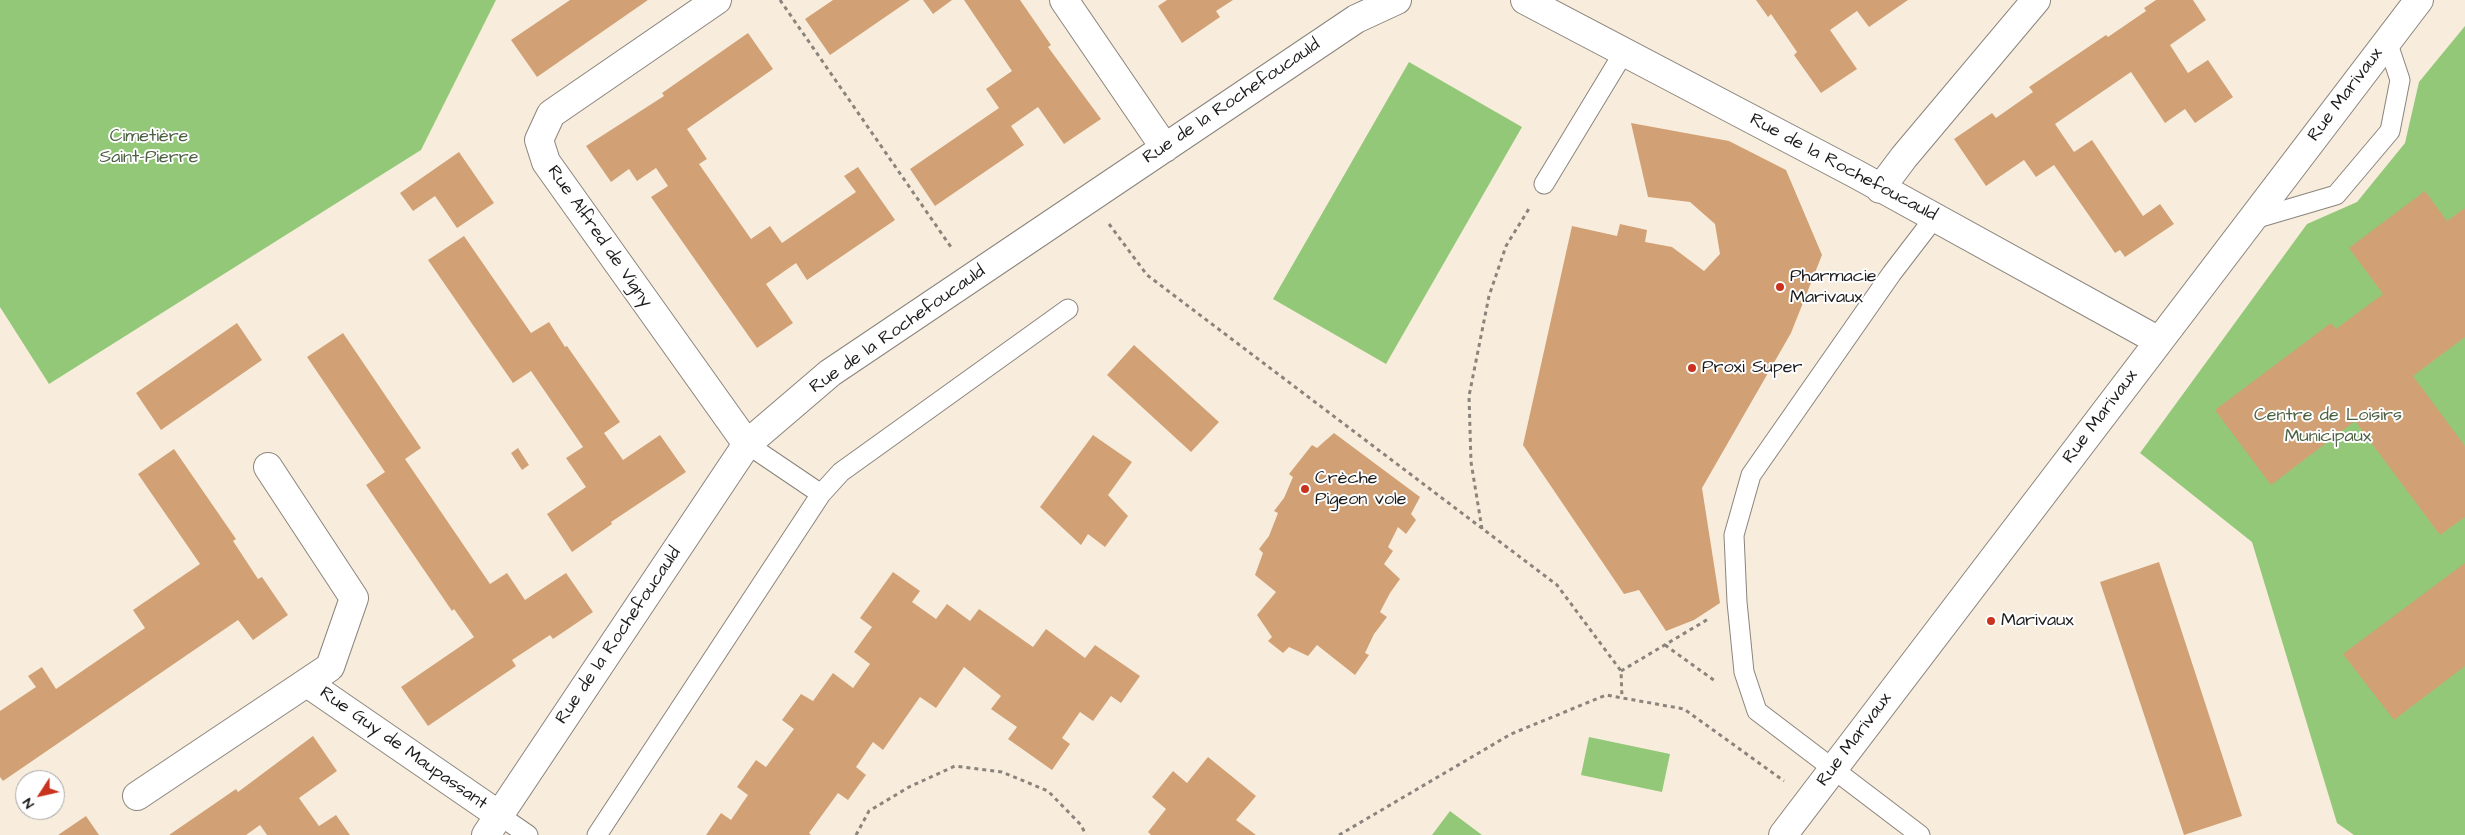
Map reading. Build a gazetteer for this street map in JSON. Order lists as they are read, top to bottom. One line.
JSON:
{"streets":{"street":["Rue Marivaux","Rue de la Rochefoucauld","Rue Alfred de Vigny","Rue Guy de Maupassant"]},"crossings":[["Rue Marivaux","Rue de la Rochefoucauld"],["Rue de la Rochefoucauld","Rue Alfred de Vigny"],["Rue de la Rochefoucauld","Rue Guy de Maupassant"]],"parks":["Cimetière Saint-Pierre","Centre de Loisirs Municipaux"],"places":["Pharmacie Marivaux","Proxi Super","Crèche Pigeon vole","Marivaux"],"north":"bottom left"}
